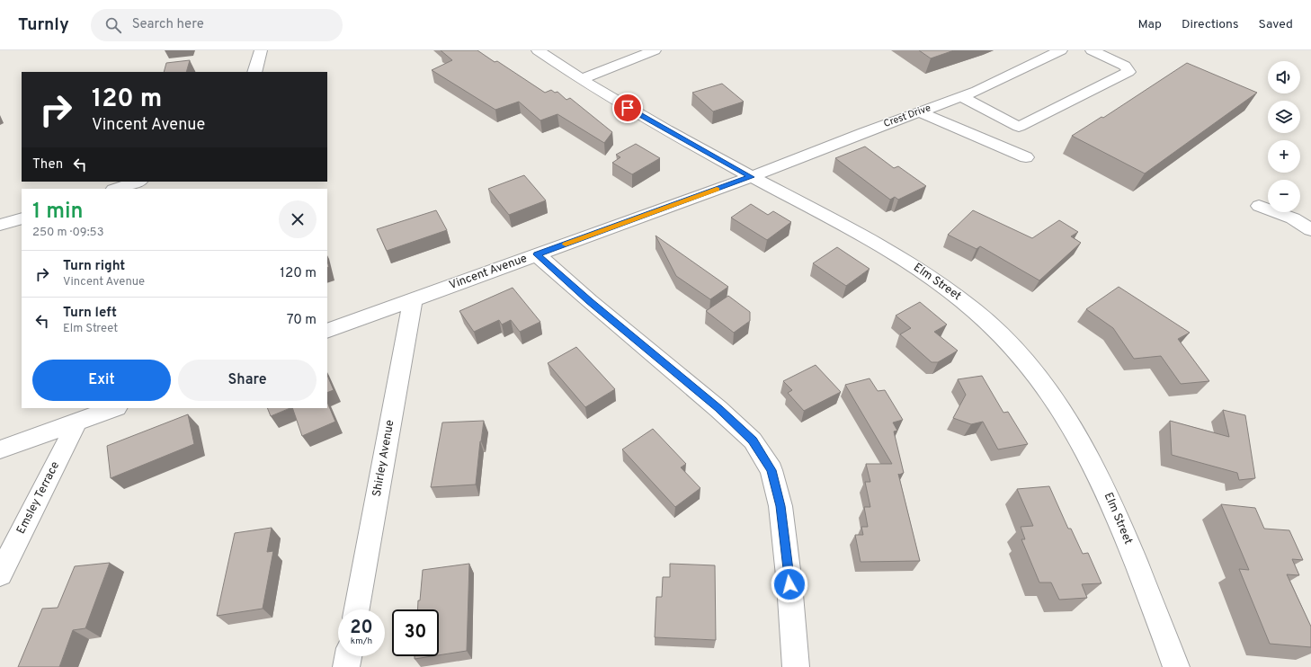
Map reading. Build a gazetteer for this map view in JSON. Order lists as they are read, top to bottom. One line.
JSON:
{"streets":{"street":["Crest Drive","Vincent Avenue","Elm Street","Shirley Avenue","Emsley Terrace"]},"crossings":[["Crest Drive","Vincent Avenue"],["Crest Drive","Elm Street"],["Vincent Avenue","Elm Street"],["Vincent Avenue","Shirley Avenue"]],"page":{"header":"Turnly","search":"Search here","nav":["Map","Directions","Saved"],"map_buttons":["+","−"],"turn":["120 m","Vincent Avenue"],"then":"Then","heading":["1 min","250 m · 09:53"],"list":[{"name":"Turn right","note":"Vincent Avenue","value":"120 m"},{"name":"Turn left","note":"Elm Street","value":"70 m"}],"buttons":["Exit","Share"],"speed":"20 km/h","limit":"30"}}
